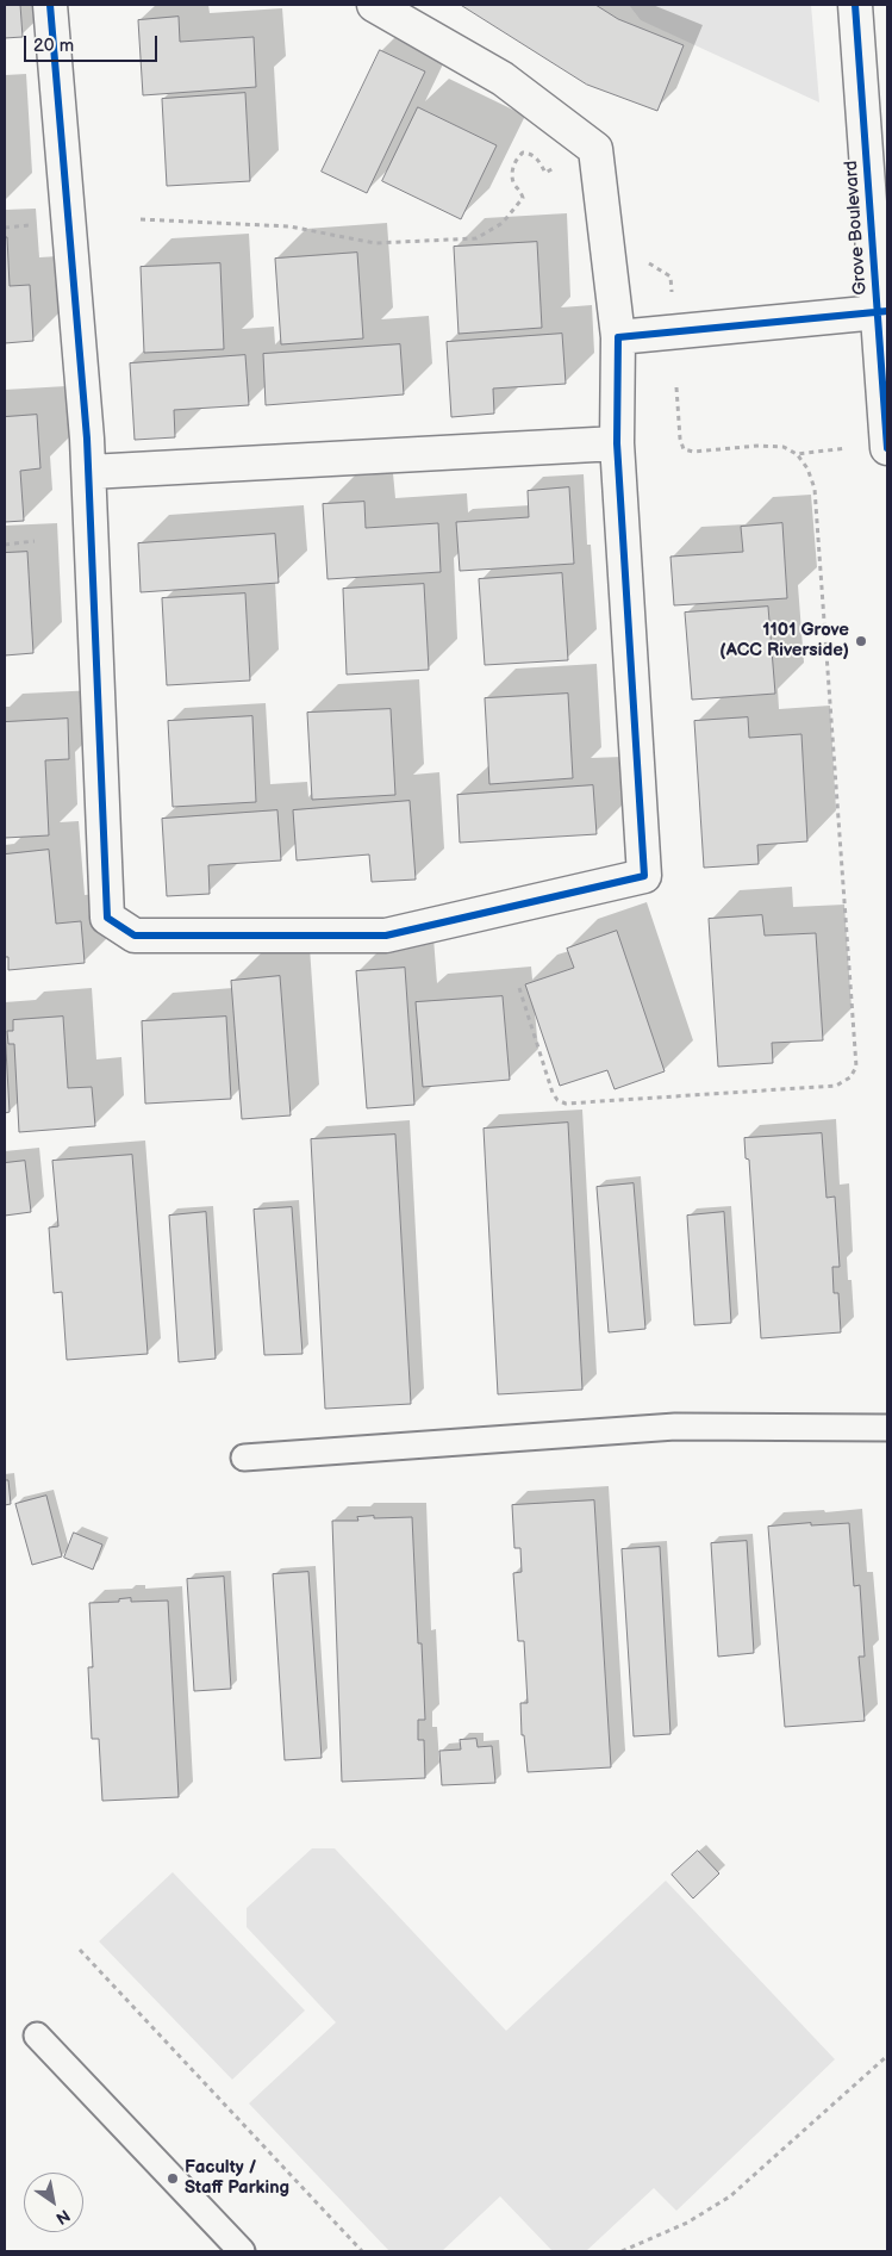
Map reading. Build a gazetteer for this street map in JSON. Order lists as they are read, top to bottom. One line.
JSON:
{"streets":{"street":["Grove Boulevard"]},"places":["1101 Grove (ACC Riverside)","Faculty / Staff Parking"],"scale_bar":"20 m","north":"bottom right"}
